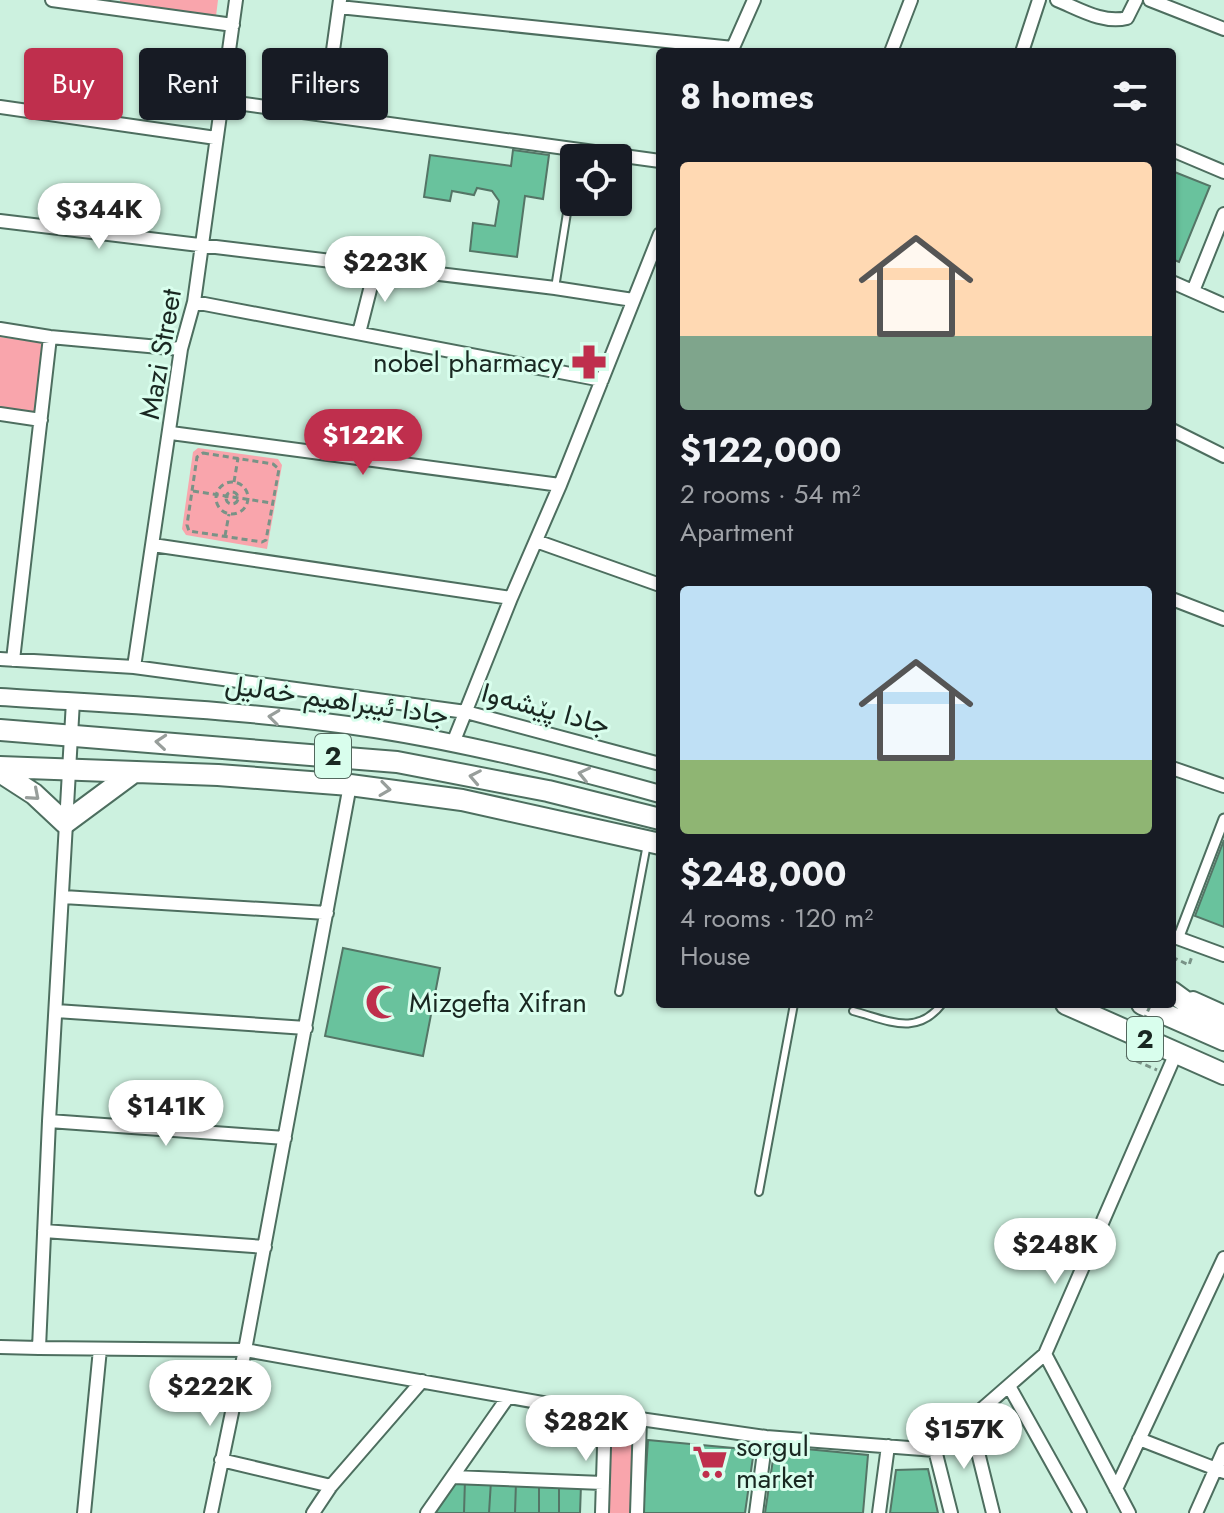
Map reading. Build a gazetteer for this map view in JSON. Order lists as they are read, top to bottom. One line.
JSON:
{"streets":{"highway":["جادا ئیبراهیم خەلیل","2"],"street":["Mazi Street","جادا پێشەوا"]},"crossings":[["Mazi Street","جادا پێشەوا"]],"one_way":["جادا ئیبراهیم خەلیل"],"places":{"pharmacy":["nobel pharmacy"],"mosque":["Mizgefta Xifran"],"supermarket":["sorgul market"]},"page":{"chip":["Buy","Rent","Filters"],"heading":"8 homes","list":[{"name":"$122,000","note":"2 rooms · 54 m² · Apartment"},{"name":"$248,000","note":"4 rooms · 120 m² · House"}],"price":["$344K","$223K","$122K","$141K","$248K","$222K","$282K","$157K"]}}
